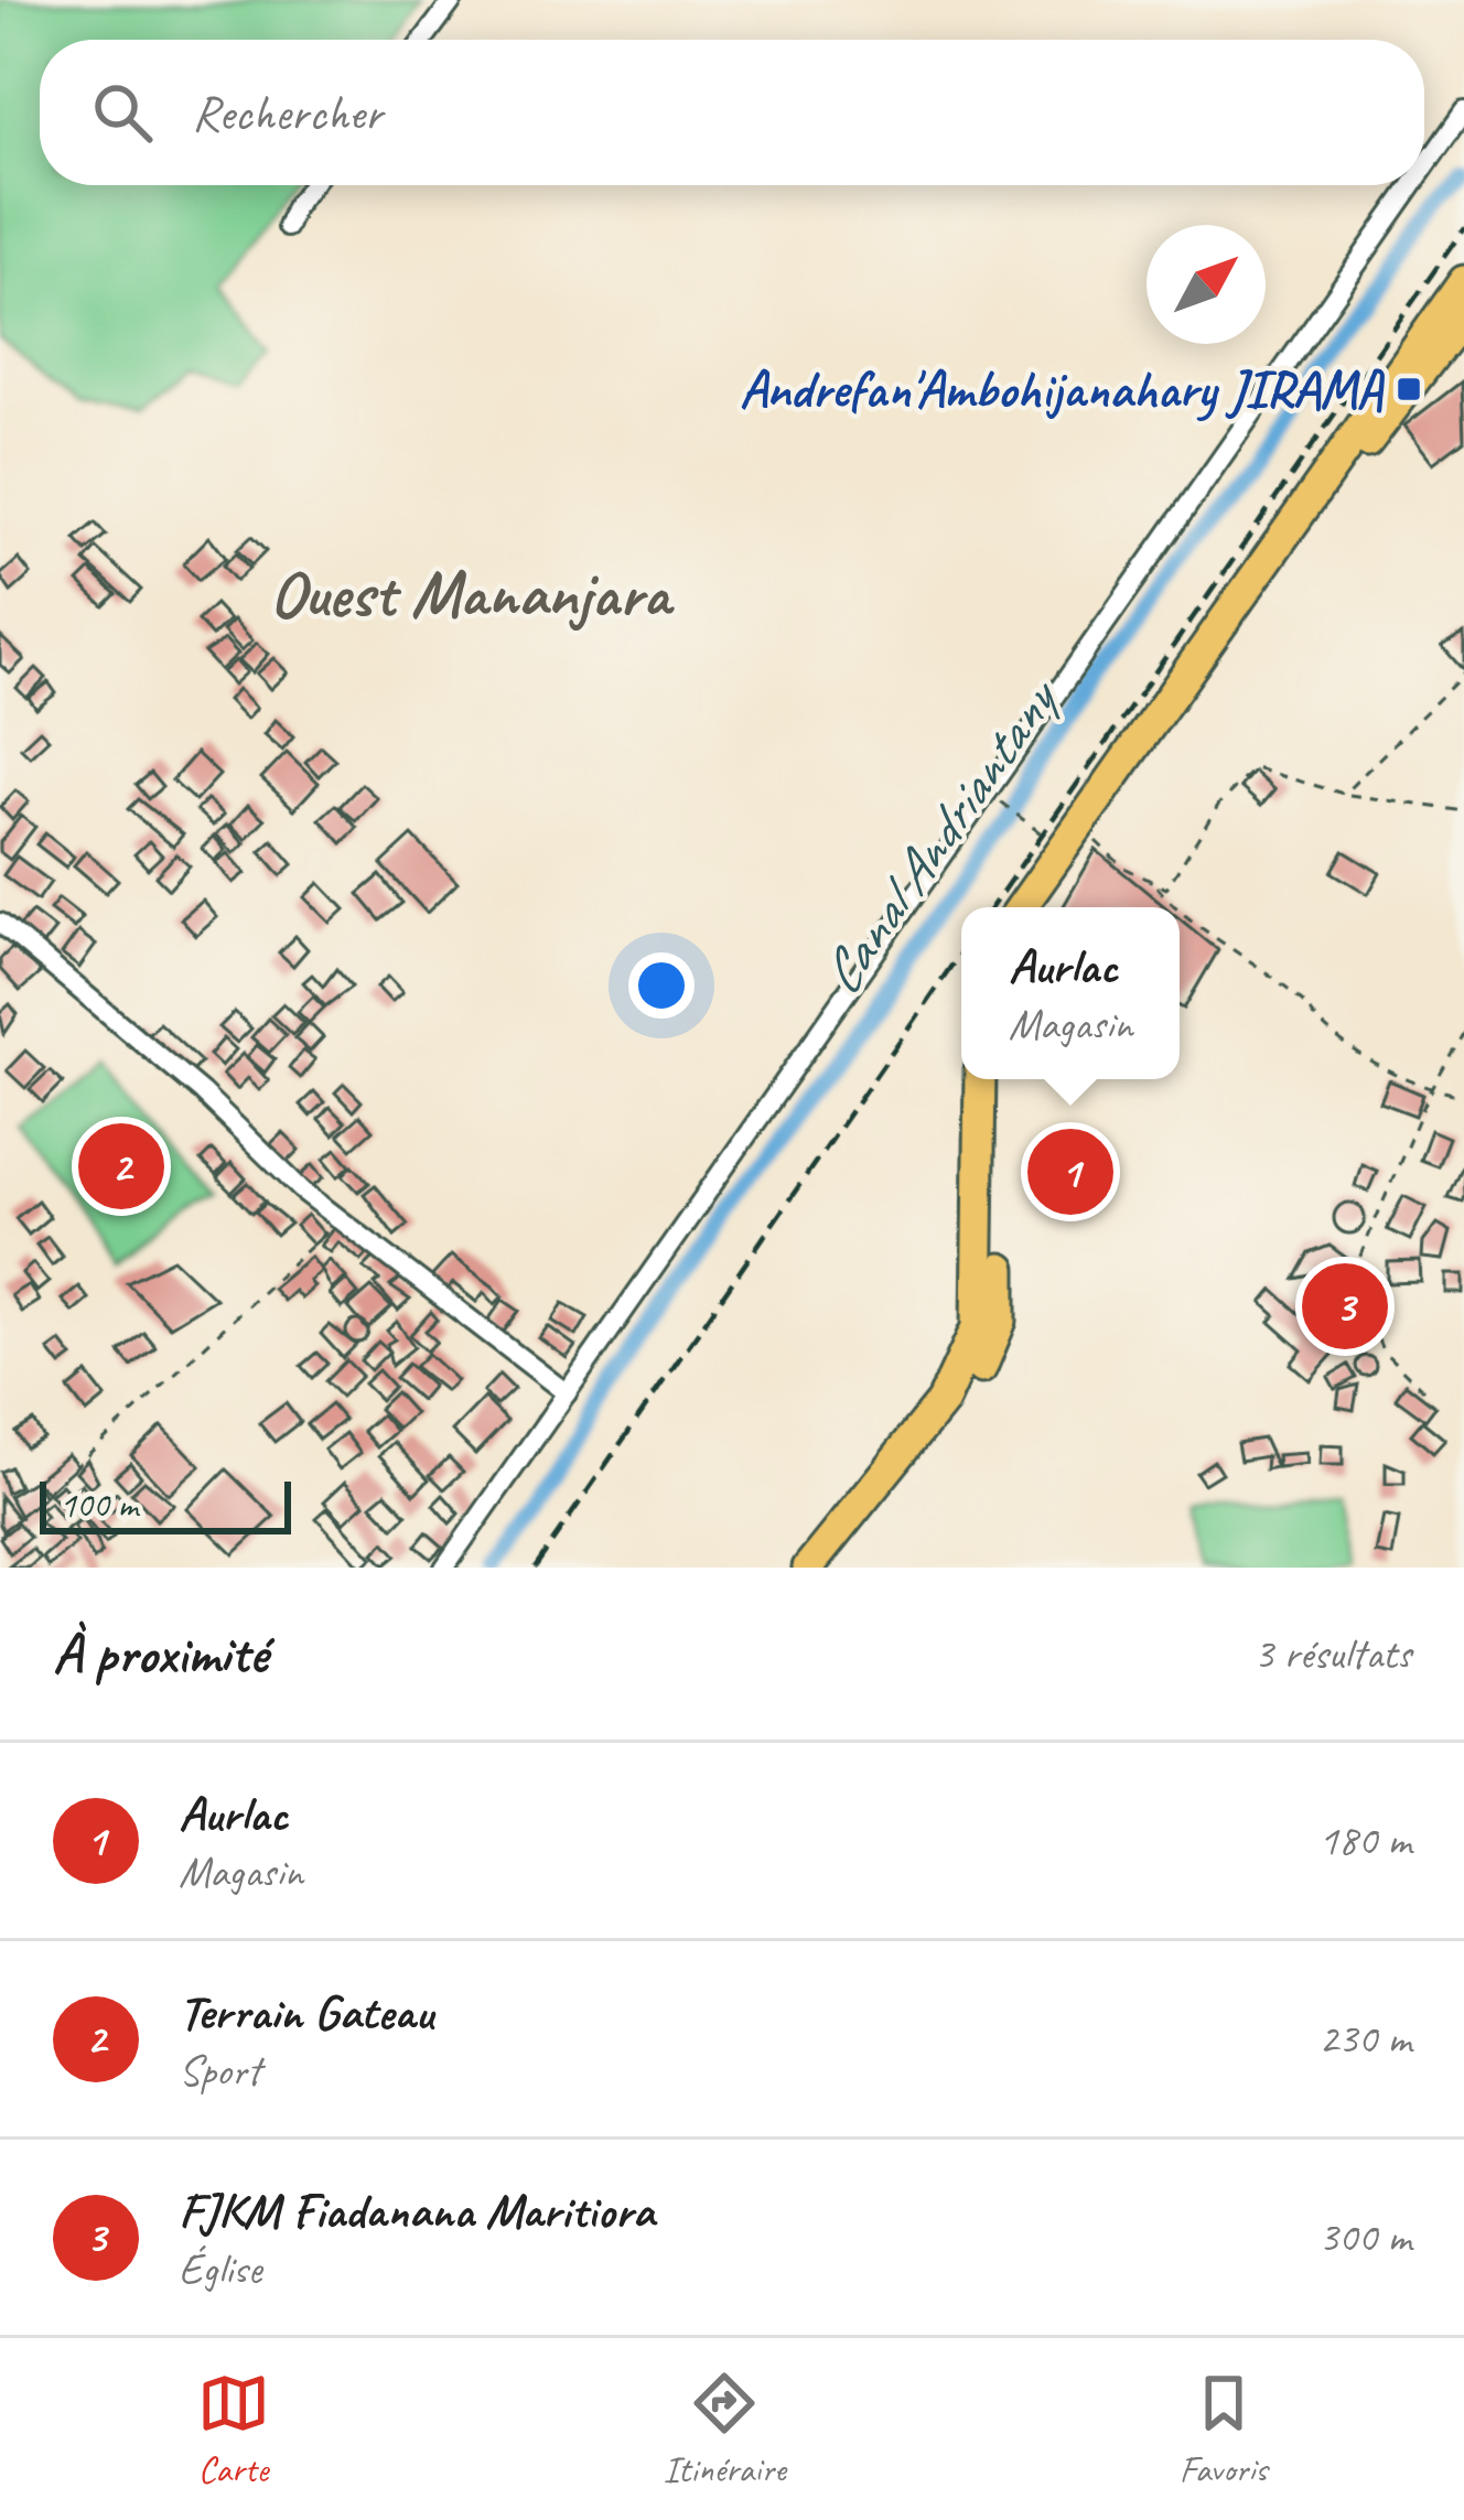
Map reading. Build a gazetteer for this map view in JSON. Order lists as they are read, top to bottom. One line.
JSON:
{"districts":["Ouest Mananjara"],"water":["Canal Andriantany"],"places":{"transit":["Andrefan'Ambohijanahary JIRAMA"]},"scale_bar":"100 m","north":"top right","page":{"search":"Rechercher","popup":["Aurlac","Magasin"],"pins":["2","1","3"],"scale":"100 m","heading":["À proximité","3 résultats"],"list":[{"mark":"1","name":"Aurlac","note":"Magasin","value":"180 m"},{"mark":"2","name":"Terrain Gateau","note":"Sport","value":"230 m"},{"mark":"3","name":"FJKM Fiadanana Maritiora","note":"Église","value":"300 m"}],"nav":["Carte","Itinéraire","Favoris"]}}
